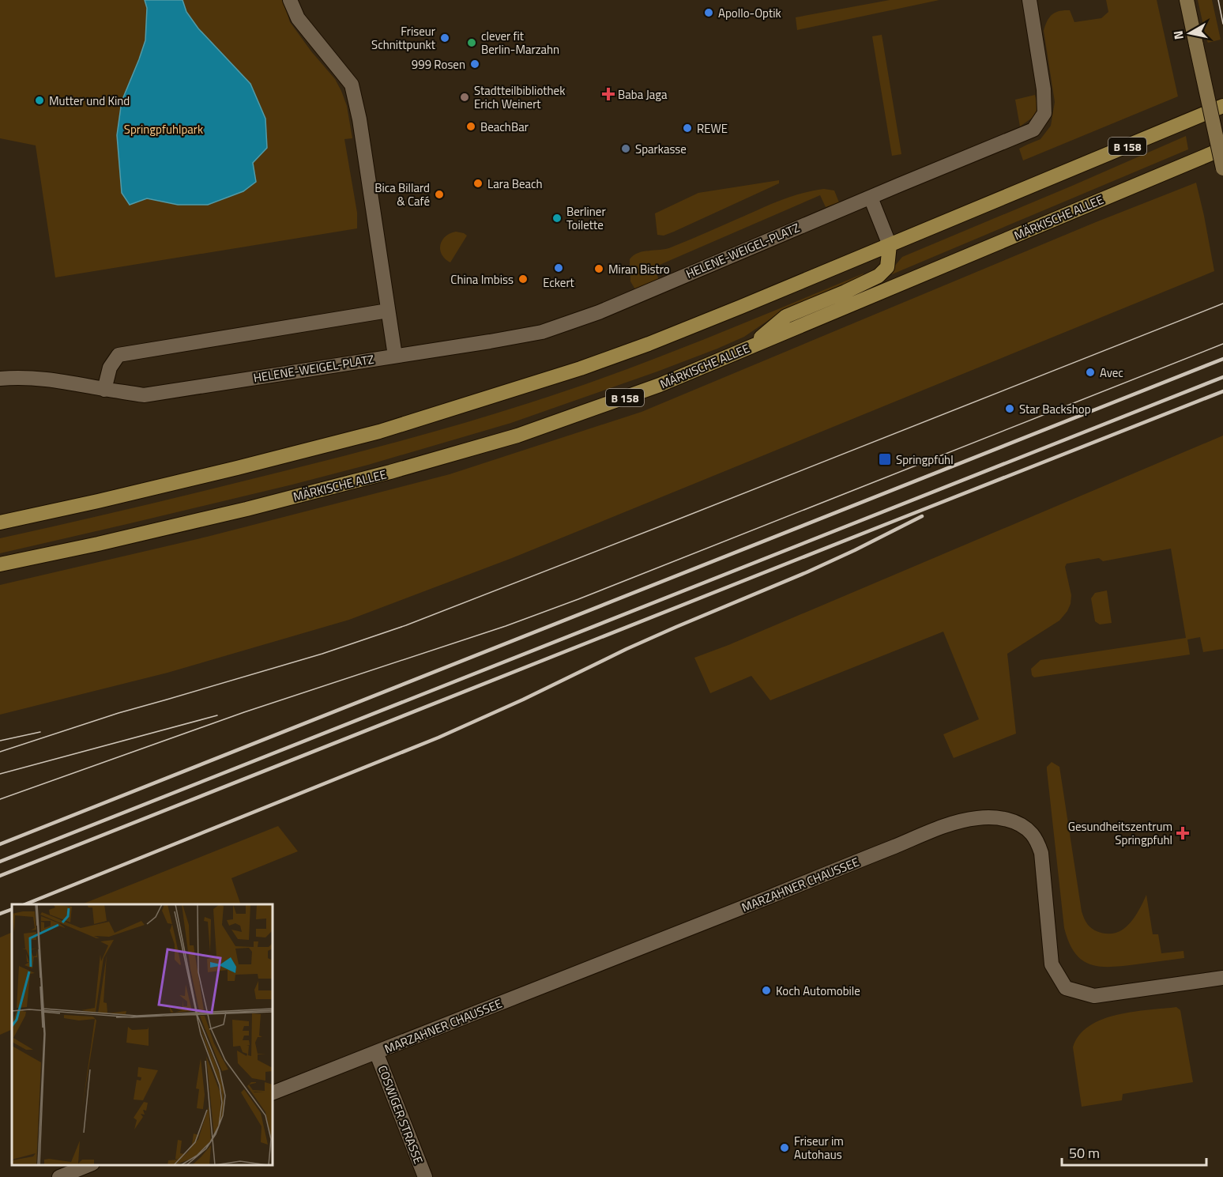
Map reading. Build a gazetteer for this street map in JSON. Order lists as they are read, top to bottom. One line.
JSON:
{"streets":{"main road":["B 158","MÄRKISCHE ALLEE"],"street":["HELENE-WEIGEL-PLATZ","MARZAHNER CHAUSSEE","COSWIGER STRASSE"]},"crossings":[["MARZAHNER CHAUSSEE","COSWIGER STRASSE"]],"parks":["Springpfuhlpark"],"places":{"other":["Apollo-Optik","Friseur Schnittpunkt","clever fit Berlin-Marzahn","999 Rosen","Stadtteilbibliothek Erich Weinert","Mutter und Kind","BeachBar","REWE","Sparkasse","Lara Beach","Bica Billard & Café","Berliner Toilette","Eckert","Miran Bistro","China Imbiss","Avec","Star Backshop","Koch Automobile","Friseur im Autohaus"],"health":["Baba Jaga","Gesundheitszentrum Springpfuhl"],"transit":["Springpfuhl"]},"scale_bar":"50 m","north":"left"}
